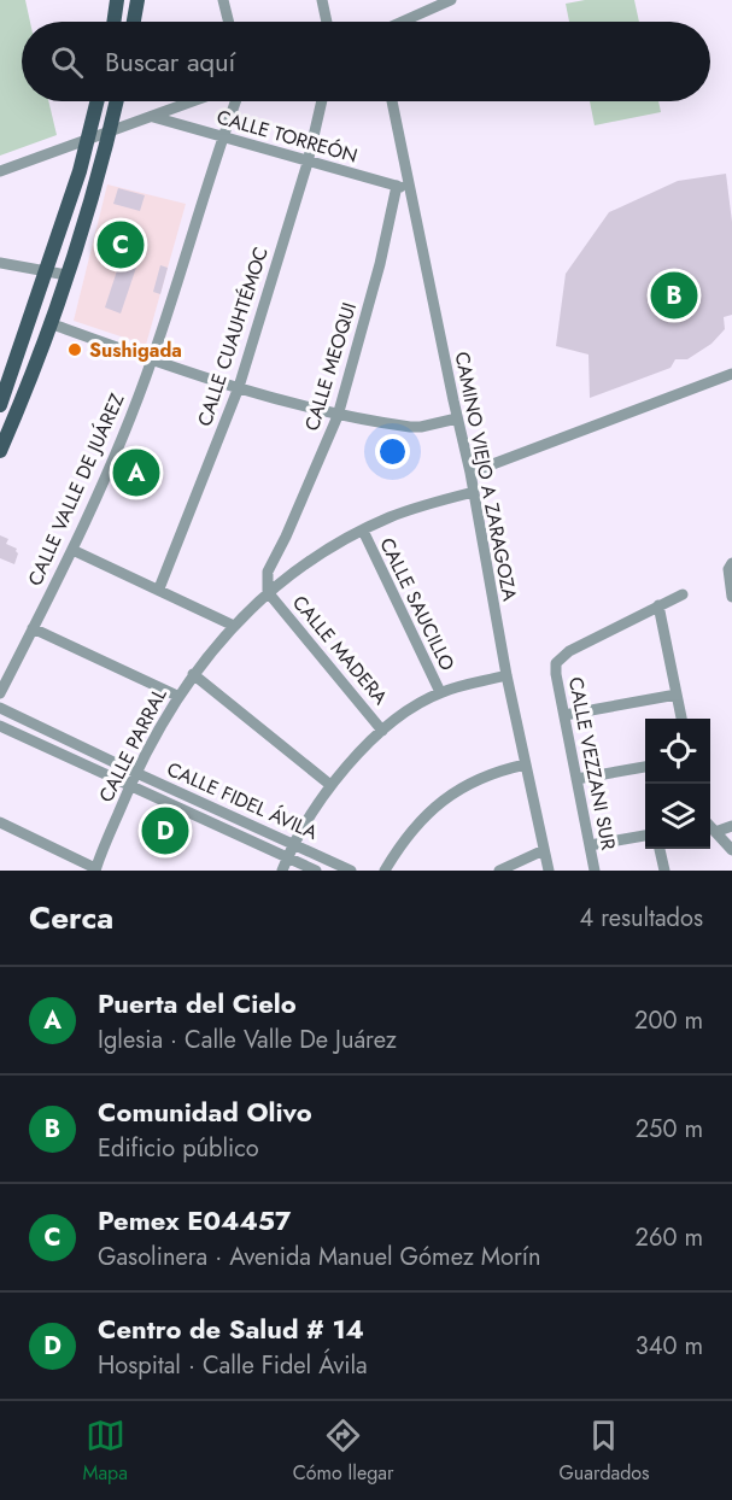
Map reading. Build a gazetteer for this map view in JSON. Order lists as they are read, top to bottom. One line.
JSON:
{"streets":{"street":["CALLE TORREÓN","CALLE CUAUHTÉMOC","CALLE MEOQUI","CAMINO VIEJO A ZARAGOZA","CALLE VALLE DE JUÁREZ","CALLE SAUCILLO","CALLE MADERA","CALLE PARRAL","CALLE VEZZANI SUR","CALLE FIDEL ÁVILA"]},"crossings":[["CALLE TORREÓN","CALLE CUAUHTÉMOC"],["CALLE TORREÓN","CALLE MEOQUI"],["CALLE TORREÓN","CAMINO VIEJO A ZARAGOZA"],["CALLE TORREÓN","CALLE VALLE DE JUÁREZ"],["CALLE MEOQUI","CALLE MADERA"],["CALLE MEOQUI","CALLE PARRAL"],["CAMINO VIEJO A ZARAGOZA","CALLE PARRAL"],["CALLE SAUCILLO","CALLE PARRAL"],["CALLE MADERA","CALLE PARRAL"],["CALLE PARRAL","CALLE FIDEL ÁVILA"]],"places":["Sushigada"],"page":{"search":"Buscar aquí","pins":["C","B","A","D"],"heading":["Cerca","4 resultados"],"list":[{"mark":"A","name":"Puerta del Cielo","note":"Iglesia · Calle Valle De Juárez","value":"200 m"},{"mark":"B","name":"Comunidad Olivo","note":"Edificio público","value":"250 m"},{"mark":"C","name":"Pemex E04457","note":"Gasolinera · Avenida Manuel Gómez Morín","value":"260 m"},{"mark":"D","name":"Centro de Salud # 14","note":"Hospital · Calle Fidel Ávila","value":"340 m"}],"nav":["Mapa","Cómo llegar","Guardados"]}}
